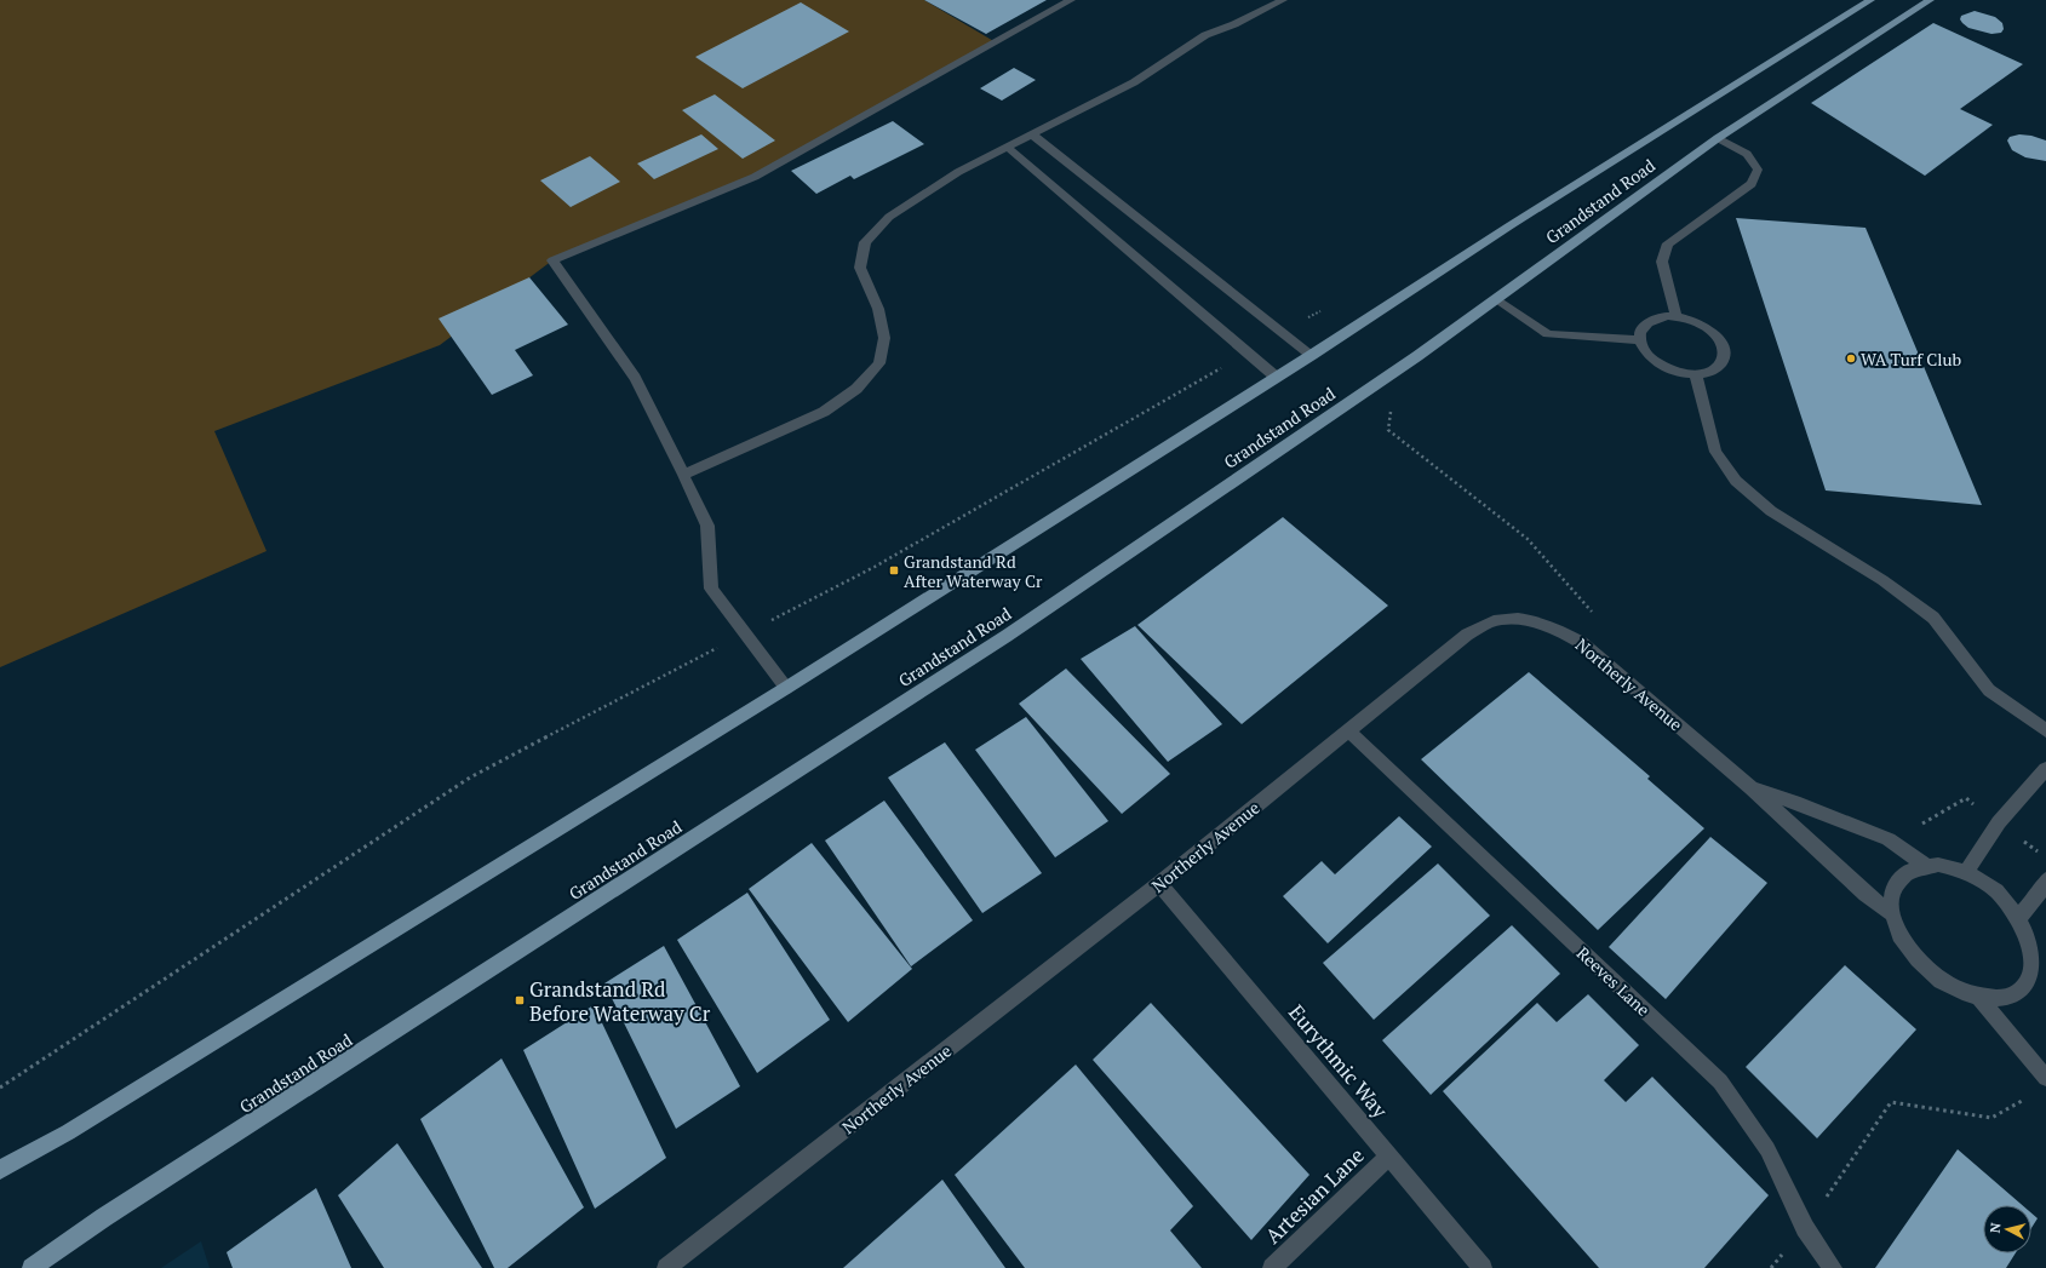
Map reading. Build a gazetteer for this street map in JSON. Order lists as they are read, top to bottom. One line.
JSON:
{"streets":{"main road":["Grandstand Road"],"street":["Northerly Avenue","Reeves Lane","Eurythmic Way","Artesian Lane"]},"crossings":[["Northerly Avenue","Reeves Lane"],["Northerly Avenue","Eurythmic Way"],["Eurythmic Way","Artesian Lane"]],"places":{"other":["WA Turf Club"],"transit":["Grandstand Rd After Waterway Cr","Grandstand Rd Before Waterway Cr"]},"north":"left"}
